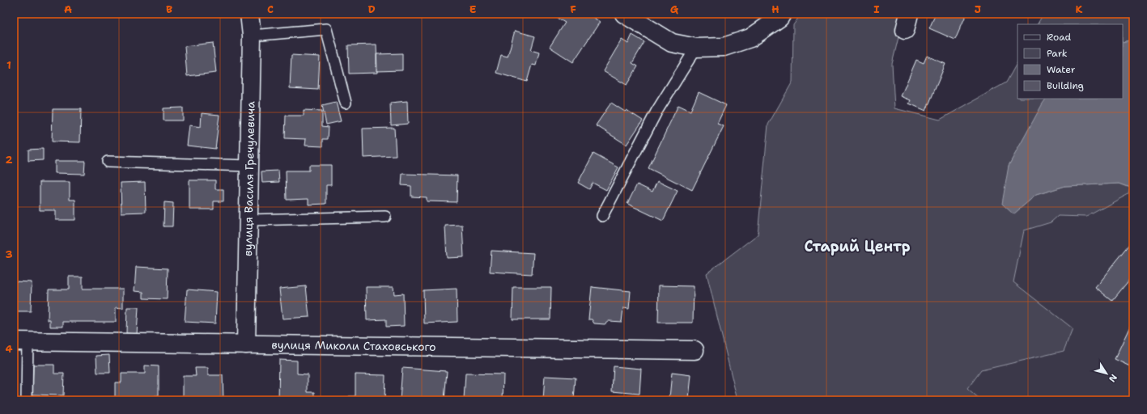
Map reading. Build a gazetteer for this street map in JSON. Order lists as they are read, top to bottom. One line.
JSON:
{"streets":{"street":["вулиця Василя Гречулевича","вулиця Миколи Стаховського"]},"crossings":[["вулиця Василя Гречулевича","вулиця Миколи Стаховського"]],"districts":["Старий Центр"],"legend":["Road","Park","Water","Building"],"north":"bottom right","grid":{"columns":["A","B","C","D","E","F","G","H","I","J","K"],"rows":["1","2","3","4"]}}
